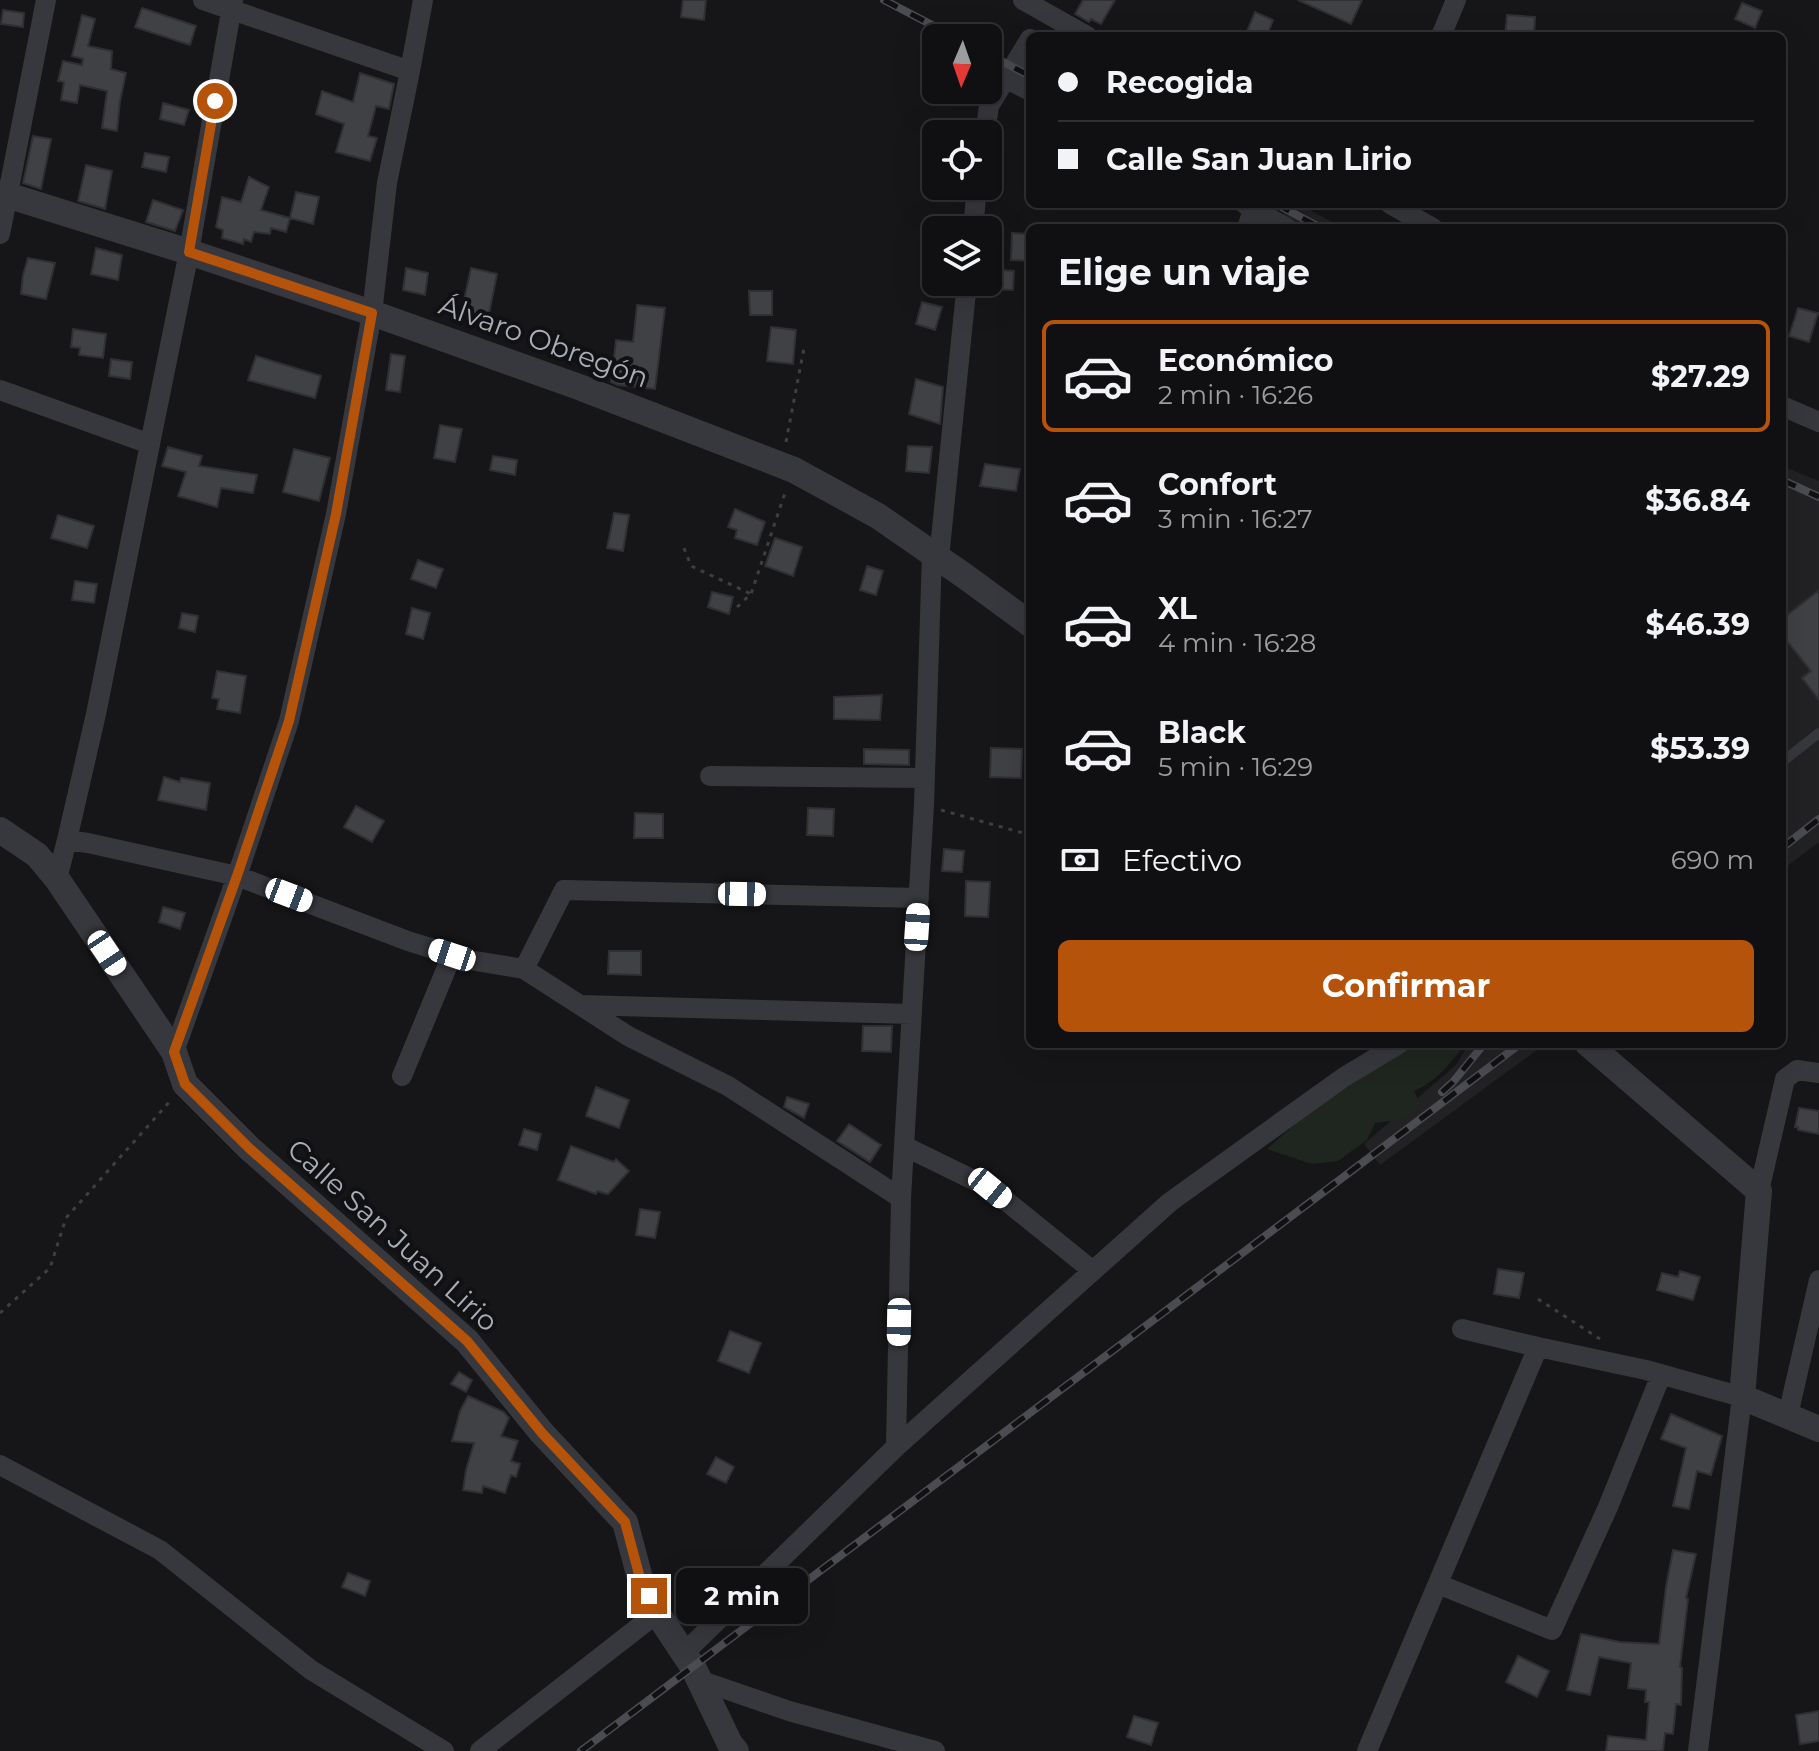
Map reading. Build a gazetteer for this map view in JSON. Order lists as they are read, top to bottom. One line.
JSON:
{"streets":{"street":["Álvaro Obregón","Calle San Juan Lirio"]},"north":"bottom","page":{"banner":["Recogida","Calle San Juan Lirio"],"heading":"Elige un viaje","list":[{"name":"Económico","note":"2 min · 16:26","value":"$27.29"},{"name":"Confort","note":"3 min · 16:27","value":"$36.84"},{"name":"XL","note":"4 min · 16:28","value":"$46.39"},{"name":"Black","note":"5 min · 16:29","value":"$53.39"}],"pay":["Efectivo","690 m"],"buttons":"Confirmar","bubble":"2 min"}}
